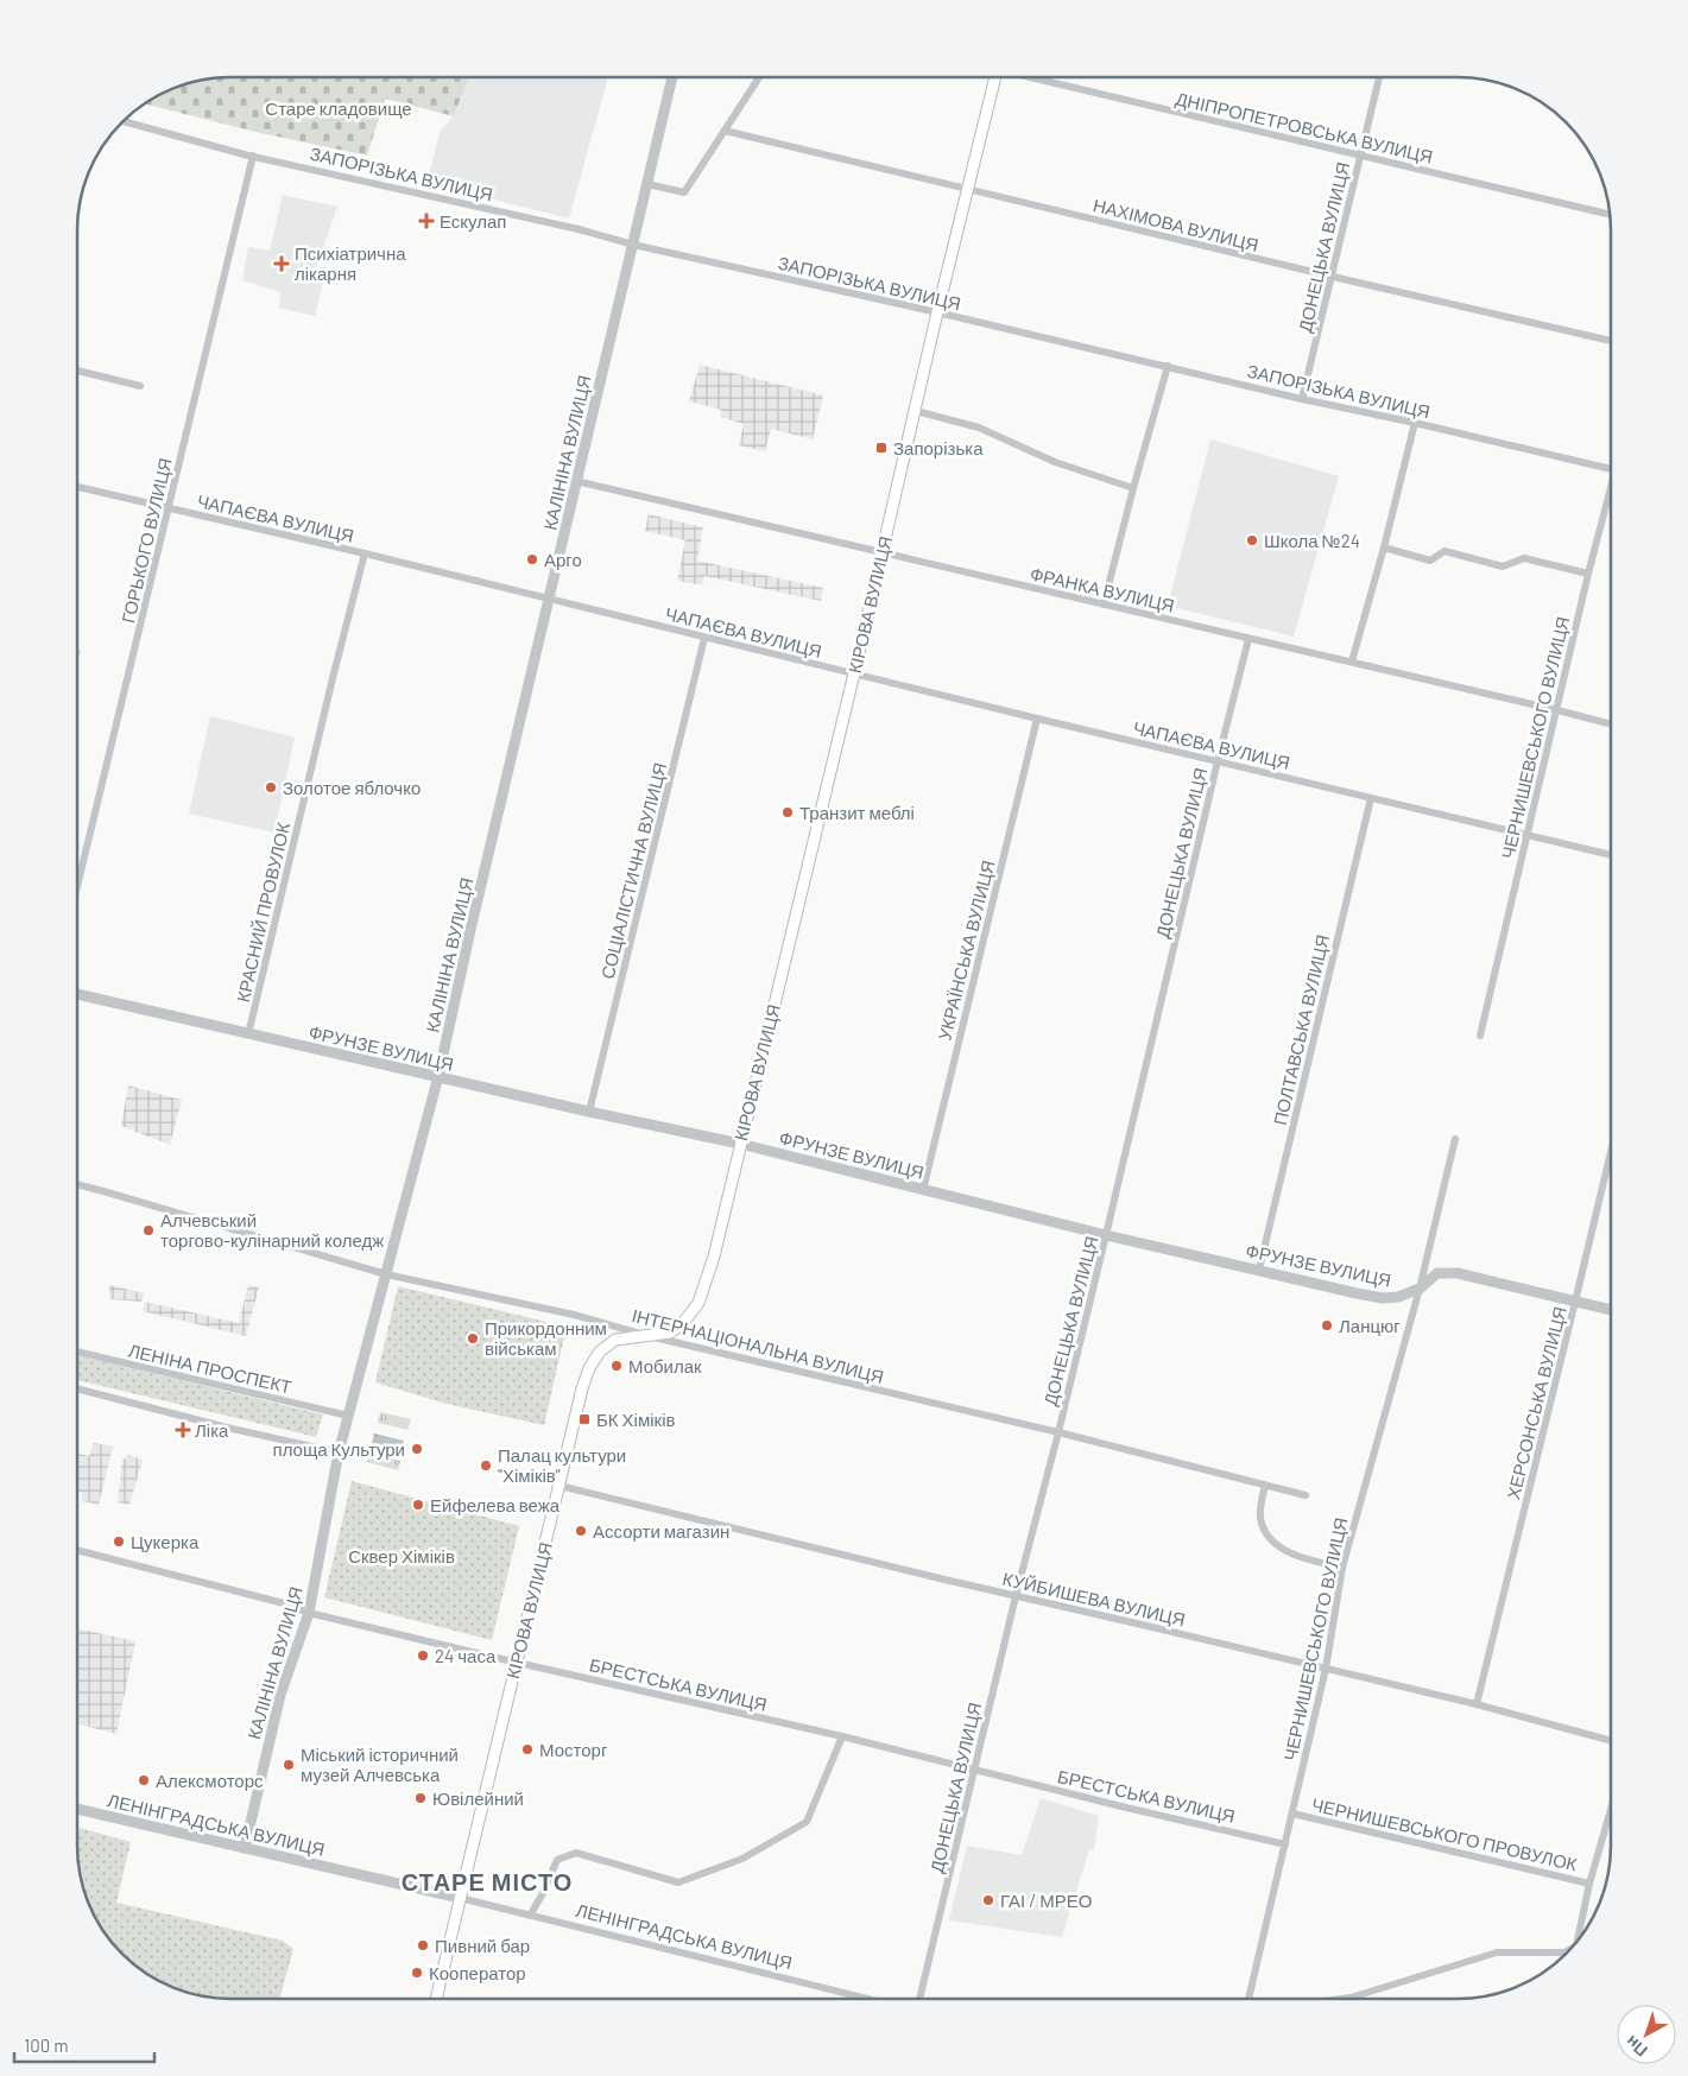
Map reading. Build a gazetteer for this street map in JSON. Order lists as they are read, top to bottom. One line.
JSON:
{"streets":{"main road":["КІРОВА ВУЛИЦЯ"],"street":["ДНІПРОПЕТРОВСЬКА ВУЛИЦЯ","ЗАПОРІЗЬКА ВУЛИЦЯ","НАХІМОВА ВУЛИЦЯ","ДОНЕЦЬКА ВУЛИЦЯ","КАЛІНІНА ВУЛИЦЯ","ЧАПАЄВА ВУЛИЦЯ","ГОРЬКОГО ВУЛИЦЯ","ФРАНКА ВУЛИЦЯ","ЧЕРНИШЕВСЬКОГО ВУЛИЦЯ","СОЦІАЛІСТИЧНА ВУЛИЦЯ","КРАСНИЙ ПРОВУЛОК","УКРАЇНСЬКА ВУЛИЦЯ","ПОЛТАВСЬКА ВУЛИЦЯ","ФРУНЗЕ ВУЛИЦЯ","ІНТЕРНАЦІОНАЛЬНА ВУЛИЦЯ","ЛЕНІНА ПРОСПЕКТ","ХЕРСОНСЬКА ВУЛИЦЯ","КУЙБИШЕВА ВУЛИЦЯ","БРЕСТСЬКА ВУЛИЦЯ","ЛЕНІНГРАДСЬКА ВУЛИЦЯ","ЧЕРНИШЕВСЬКОГО ПРОВУЛОК"]},"crossings":[["ДНІПРОПЕТРОВСЬКА ВУЛИЦЯ","ДОНЕЦЬКА ВУЛИЦЯ"],["ЗАПОРІЗЬКА ВУЛИЦЯ","ДОНЕЦЬКА ВУЛИЦЯ"],["ЗАПОРІЗЬКА ВУЛИЦЯ","КАЛІНІНА ВУЛИЦЯ"],["ЗАПОРІЗЬКА ВУЛИЦЯ","ГОРЬКОГО ВУЛИЦЯ"],["ЗАПОРІЗЬКА ВУЛИЦЯ","КІРОВА ВУЛИЦЯ"],["НАХІМОВА ВУЛИЦЯ","ДОНЕЦЬКА ВУЛИЦЯ"],["НАХІМОВА ВУЛИЦЯ","КІРОВА ВУЛИЦЯ"],["ДОНЕЦЬКА ВУЛИЦЯ","ЧАПАЄВА ВУЛИЦЯ"],["ДОНЕЦЬКА ВУЛИЦЯ","ФРАНКА ВУЛИЦЯ"],["ДОНЕЦЬКА ВУЛИЦЯ","ФРУНЗЕ ВУЛИЦЯ"],["ДОНЕЦЬКА ВУЛИЦЯ","ІНТЕРНАЦІОНАЛЬНА ВУЛИЦЯ"],["ДОНЕЦЬКА ВУЛИЦЯ","КУЙБИШЕВА ВУЛИЦЯ"],["ДОНЕЦЬКА ВУЛИЦЯ","БРЕСТСЬКА ВУЛИЦЯ"],["КАЛІНІНА ВУЛИЦЯ","ЧАПАЄВА ВУЛИЦЯ"],["КАЛІНІНА ВУЛИЦЯ","ФРАНКА ВУЛИЦЯ"],["КАЛІНІНА ВУЛИЦЯ","ФРУНЗЕ ВУЛИЦЯ"],["КАЛІНІНА ВУЛИЦЯ","ІНТЕРНАЦІОНАЛЬНА ВУЛИЦЯ"],["КАЛІНІНА ВУЛИЦЯ","ЛЕНІНА ПРОСПЕКТ"],["КАЛІНІНА ВУЛИЦЯ","БРЕСТСЬКА ВУЛИЦЯ"],["КАЛІНІНА ВУЛИЦЯ","ЛЕНІНГРАДСЬКА ВУЛИЦЯ"],["ЧАПАЄВА ВУЛИЦЯ","ГОРЬКОГО ВУЛИЦЯ"],["ЧАПАЄВА ВУЛИЦЯ","КІРОВА ВУЛИЦЯ"],["ЧАПАЄВА ВУЛИЦЯ","ЧЕРНИШЕВСЬКОГО ВУЛИЦЯ"],["ЧАПАЄВА ВУЛИЦЯ","СОЦІАЛІСТИЧНА ВУЛИЦЯ"],["ЧАПАЄВА ВУЛИЦЯ","КРАСНИЙ ПРОВУЛОК"],["ЧАПАЄВА ВУЛИЦЯ","УКРАЇНСЬКА ВУЛИЦЯ"],["ЧАПАЄВА ВУЛИЦЯ","ПОЛТАВСЬКА ВУЛИЦЯ"],["ФРАНКА ВУЛИЦЯ","КІРОВА ВУЛИЦЯ"],["ФРАНКА ВУЛИЦЯ","ЧЕРНИШЕВСЬКОГО ВУЛИЦЯ"],["КІРОВА ВУЛИЦЯ","ФРУНЗЕ ВУЛИЦЯ"],["КІРОВА ВУЛИЦЯ","ІНТЕРНАЦІОНАЛЬНА ВУЛИЦЯ"],["КІРОВА ВУЛИЦЯ","КУЙБИШЕВА ВУЛИЦЯ"],["КІРОВА ВУЛИЦЯ","БРЕСТСЬКА ВУЛИЦЯ"],["КІРОВА ВУЛИЦЯ","ЛЕНІНГРАДСЬКА ВУЛИЦЯ"],["ЧЕРНИШЕВСЬКОГО ВУЛИЦЯ","ФРУНЗЕ ВУЛИЦЯ"],["ЧЕРНИШЕВСЬКОГО ВУЛИЦЯ","КУЙБИШЕВА ВУЛИЦЯ"],["ЧЕРНИШЕВСЬКОГО ВУЛИЦЯ","БРЕСТСЬКА ВУЛИЦЯ"],["ЧЕРНИШЕВСЬКОГО ВУЛИЦЯ","ЧЕРНИШЕВСЬКОГО ПРОВУЛОК"],["СОЦІАЛІСТИЧНА ВУЛИЦЯ","ФРУНЗЕ ВУЛИЦЯ"],["КРАСНИЙ ПРОВУЛОК","ФРУНЗЕ ВУЛИЦЯ"],["УКРАЇНСЬКА ВУЛИЦЯ","ФРУНЗЕ ВУЛИЦЯ"],["ПОЛТАВСЬКА ВУЛИЦЯ","ФРУНЗЕ ВУЛИЦЯ"],["ФРУНЗЕ ВУЛИЦЯ","ХЕРСОНСЬКА ВУЛИЦЯ"],["ХЕРСОНСЬКА ВУЛИЦЯ","КУЙБИШЕВА ВУЛИЦЯ"]],"districts":["СТАРЕ МІСТО"],"parks":["Старе кладовище","Сквер Хіміків"],"places":{"health":["Ескулап","Психіатрична лікарня","Ліка"],"transit":["Запорізька","БК Хіміків"],"other":["Школа №24","Арго","Золотое яблочко","Транзит меблі","Алчевський торгово-кулінарний коледж","Ланцюг","Прикордонним військам","Мобилак","площа Культури","Палац культури \"Хіміків\"","Ейфелева вежа","Ассорти магазин","Цукерка","24 часа","Мосторг","Міський історичний музей Алчевська","Алексмоторс","Ювілейний","ГАІ / МРЕО","Пивний бар","Кооператор"]},"scale_bar":"100 m","north":"bottom left"}
